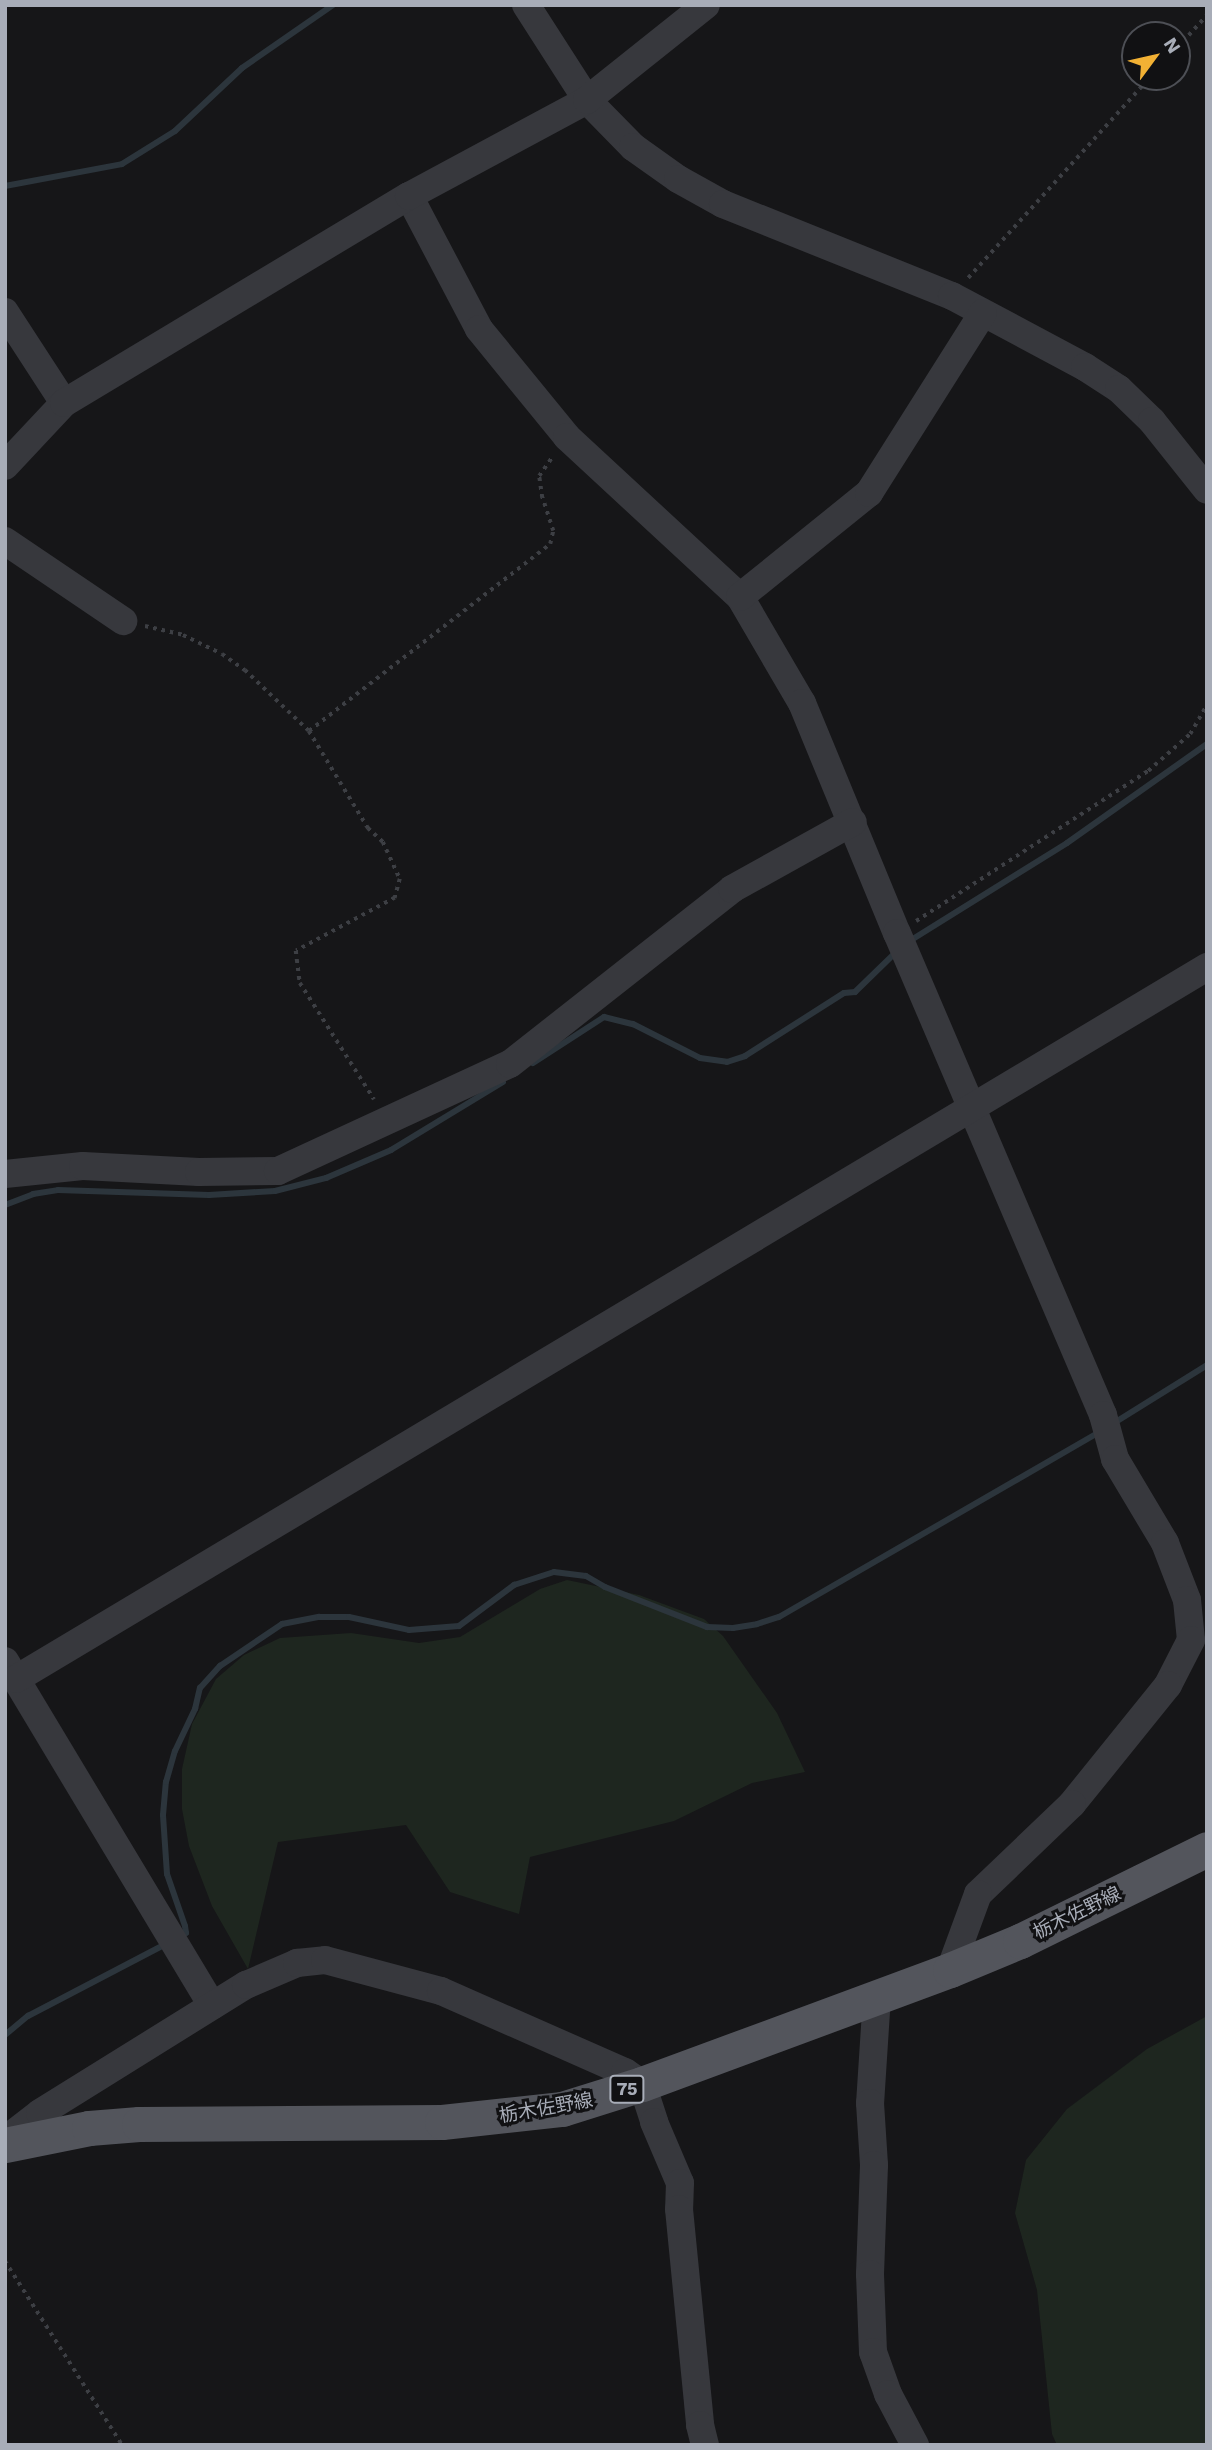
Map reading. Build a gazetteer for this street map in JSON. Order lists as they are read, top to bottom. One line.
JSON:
{"streets":{"main road":["栃木佐野線","75"]},"north":"top right"}
